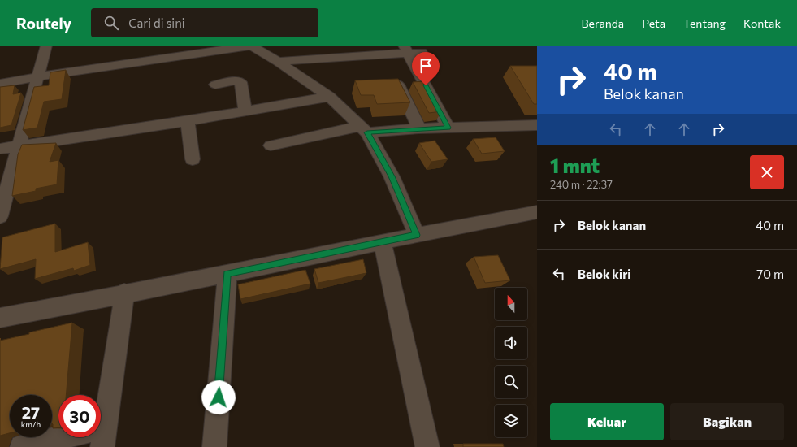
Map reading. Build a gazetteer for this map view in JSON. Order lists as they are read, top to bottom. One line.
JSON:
{"north":"top","page":{"header":"Routely","search":"Cari di sini","nav":["Beranda","Peta","Tentang","Kontak"],"turn":["40 m","Belok kanan"],"heading":["1 mnt","240 m · 22:37"],"list":[{"name":"Belok kanan","value":"40 m"},{"name":"Belok kiri","value":"70 m"}],"speed":"27 km/h","limit":"30","buttons":["Keluar","Bagikan"]}}
